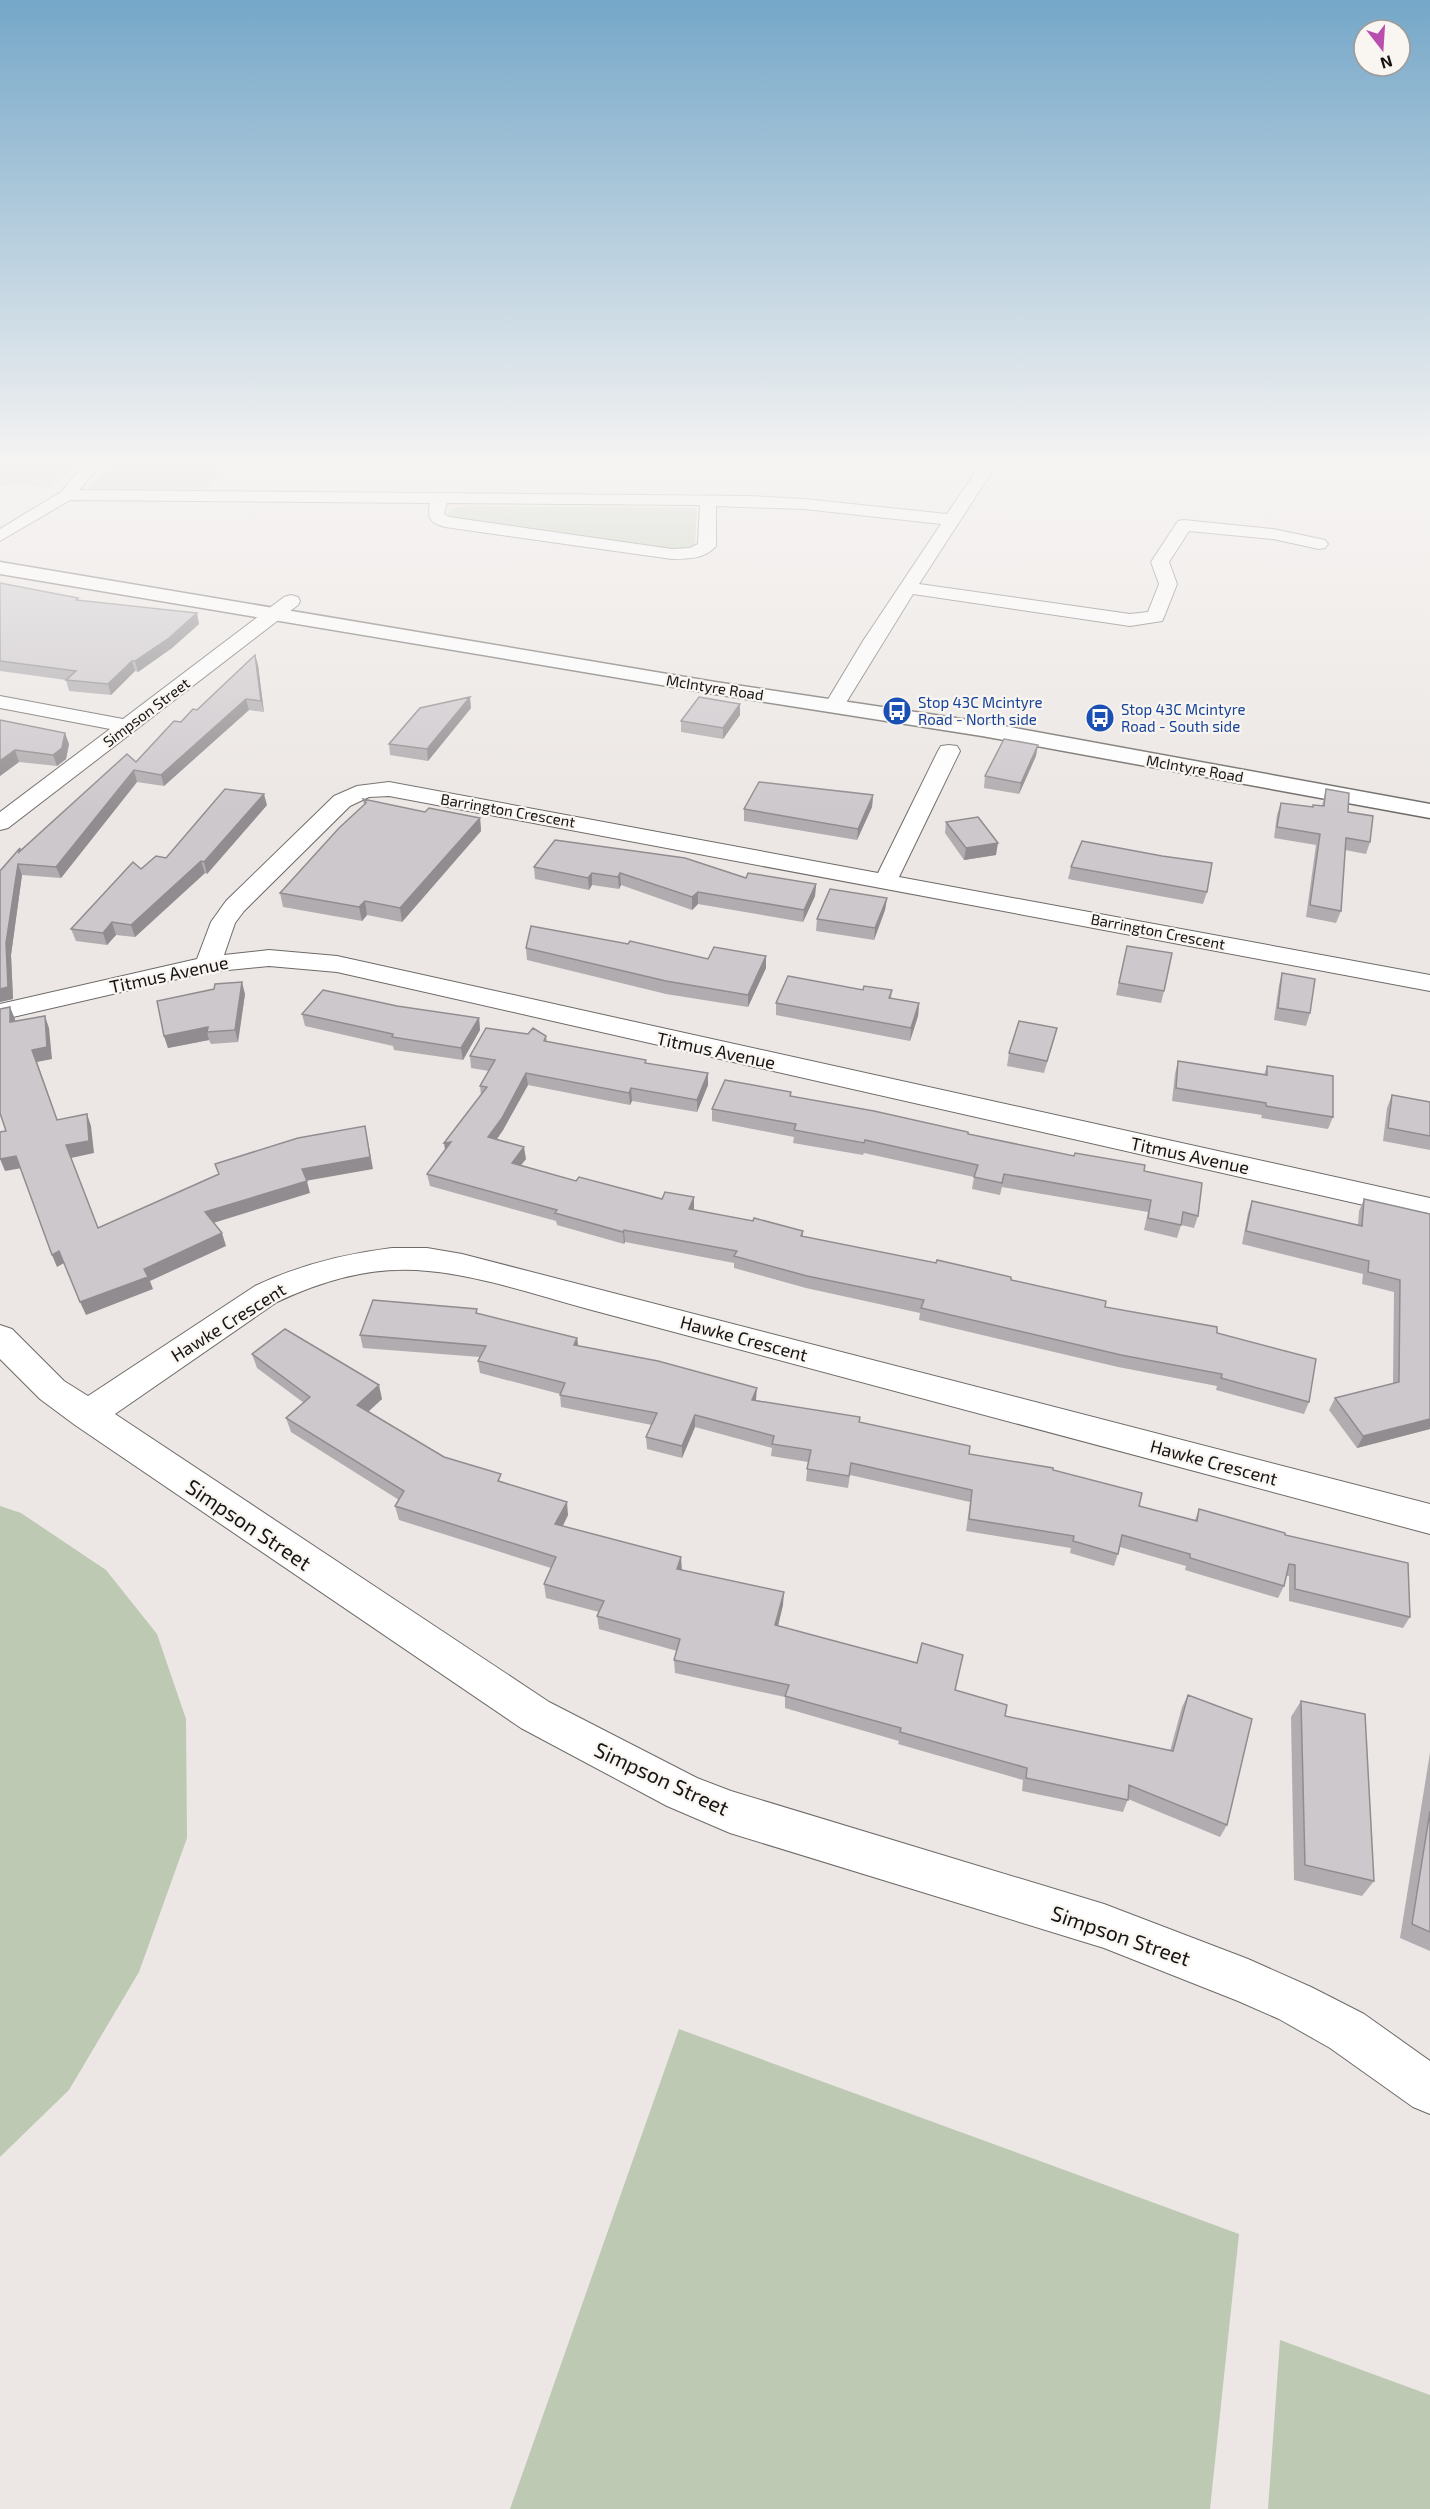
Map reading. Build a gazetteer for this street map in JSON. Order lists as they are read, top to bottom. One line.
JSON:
{"streets":{"main road":["McIntyre Road"],"street":["Simpson Street","Barrington Crescent","Titmus Avenue","Hawke Crescent"]},"crossings":[["McIntyre Road","Simpson Street"],["Simpson Street","Hawke Crescent"],["Barrington Crescent","Titmus Avenue"]],"places":{"bus stop":["Stop 43C Mcintyre Road - North side","Stop 43C Mcintyre Road - South side"]},"north":"bottom"}
